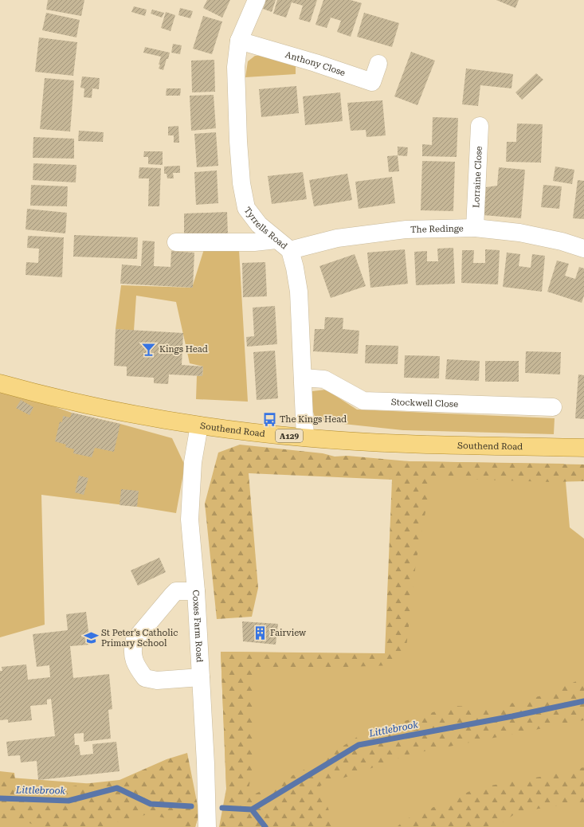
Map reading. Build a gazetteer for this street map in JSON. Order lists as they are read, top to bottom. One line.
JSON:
{"streets":{"main road":["Southend Road","A129"],"street":["Anthony Close","Lorraine Close","Tyrrells Road","The Redinge","Stockwell Close","Coxes Farm Road"]},"crossings":[["Anthony Close","Tyrrells Road"],["Lorraine Close","The Redinge"],["Tyrrells Road","The Redinge"],["Tyrrells Road","Stockwell Close"],["Tyrrells Road","Southend Road"],["Southend Road","Coxes Farm Road"]],"water":["Littlebrook"],"places":{"bar":["Kings Head"],"bus stop":["The Kings Head"],"building":["Fairview"],"school or university":["St Peter's Catholic Primary School"]}}
